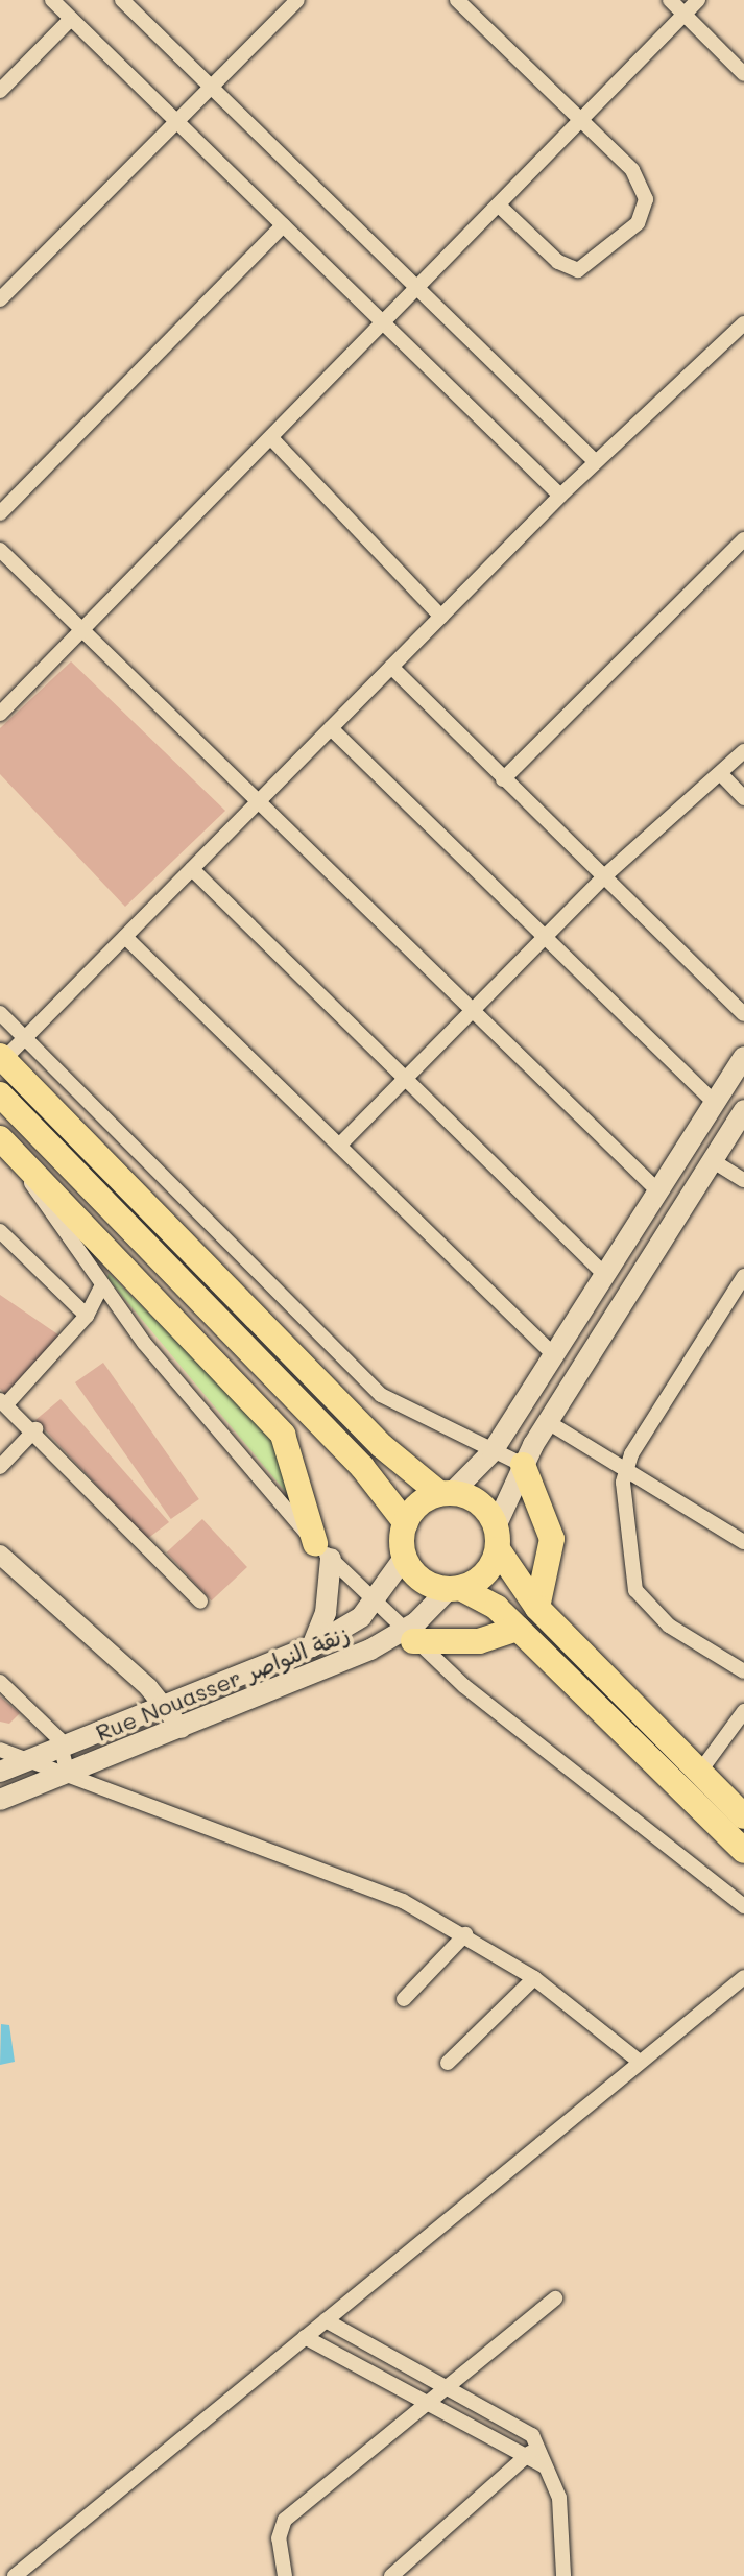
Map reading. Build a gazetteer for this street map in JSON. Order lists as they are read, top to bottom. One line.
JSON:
{"streets":{"main road":["Rue Nouasser زنقة النواصر"]}}
